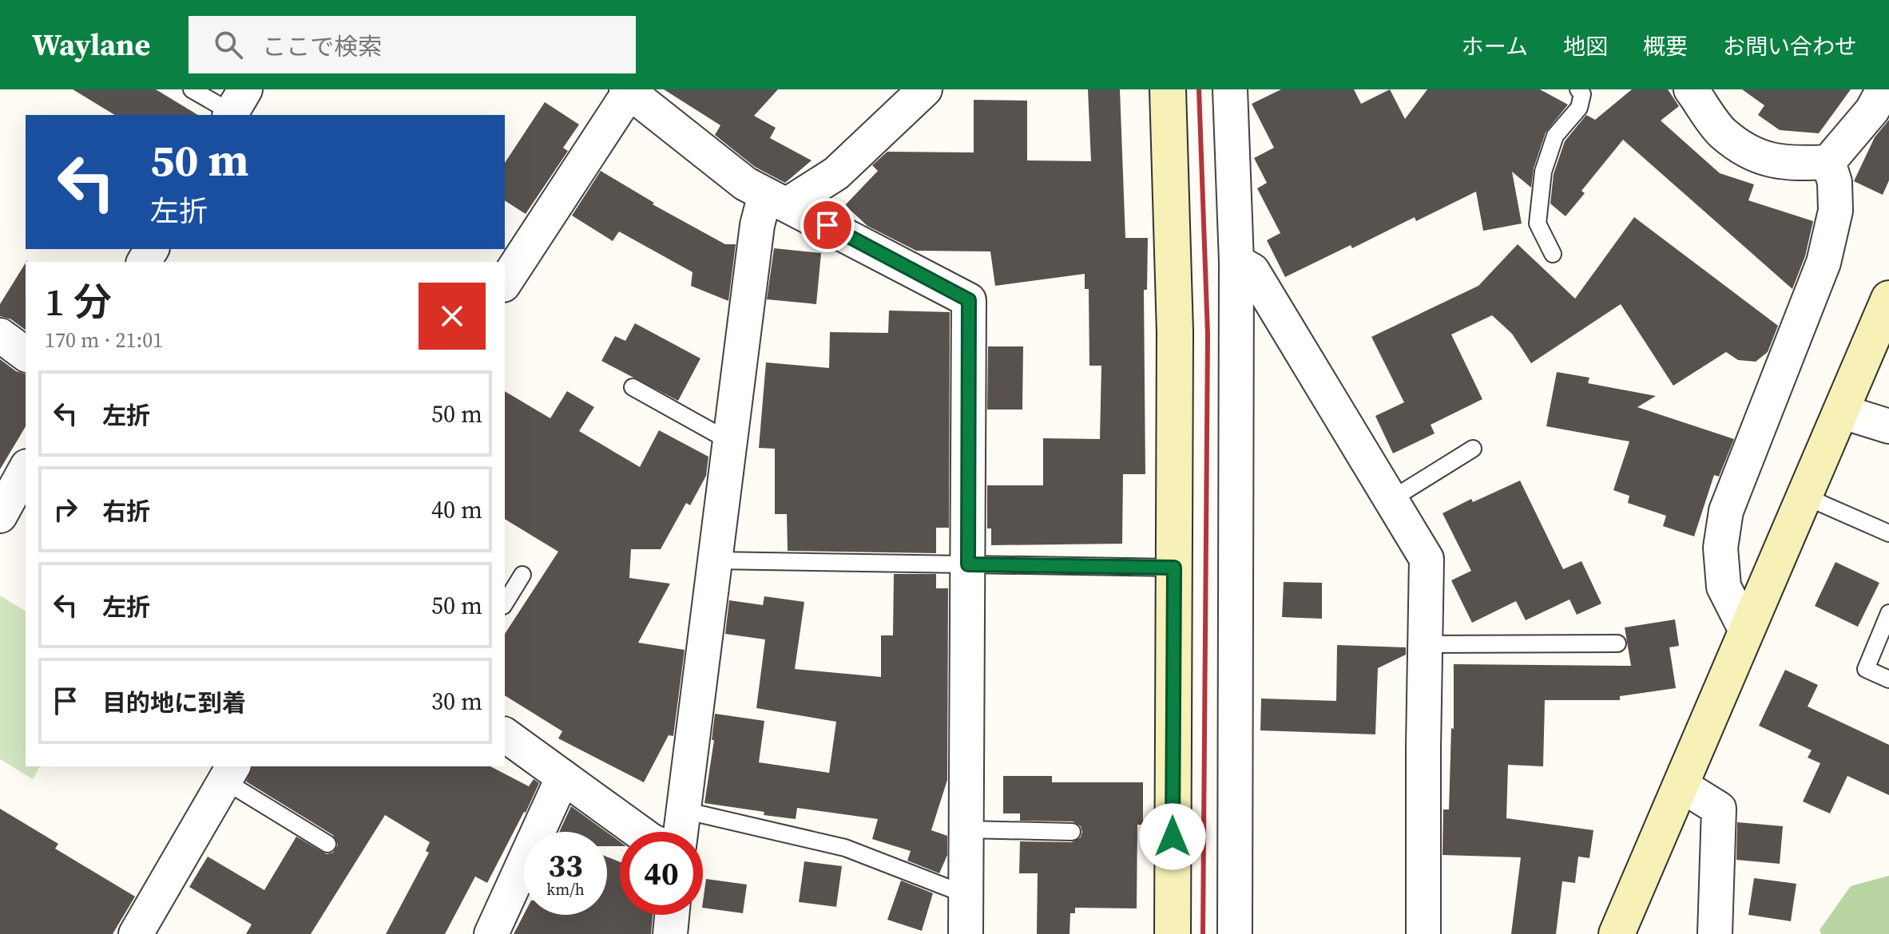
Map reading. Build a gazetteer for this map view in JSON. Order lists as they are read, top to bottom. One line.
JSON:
{"page":{"header":"Waylane","search":"ここで検索","nav":["ホーム","地図","概要","お問い合わせ"],"turn":["50 m","左折"],"heading":["1 分","170 m · 21:01"],"list":[{"name":"左折","value":"50 m"},{"name":"右折","value":"40 m"},{"name":"左折","value":"50 m"},{"name":"目的地に到着","value":"30 m"}],"speed":"33 km/h","limit":"40"}}
